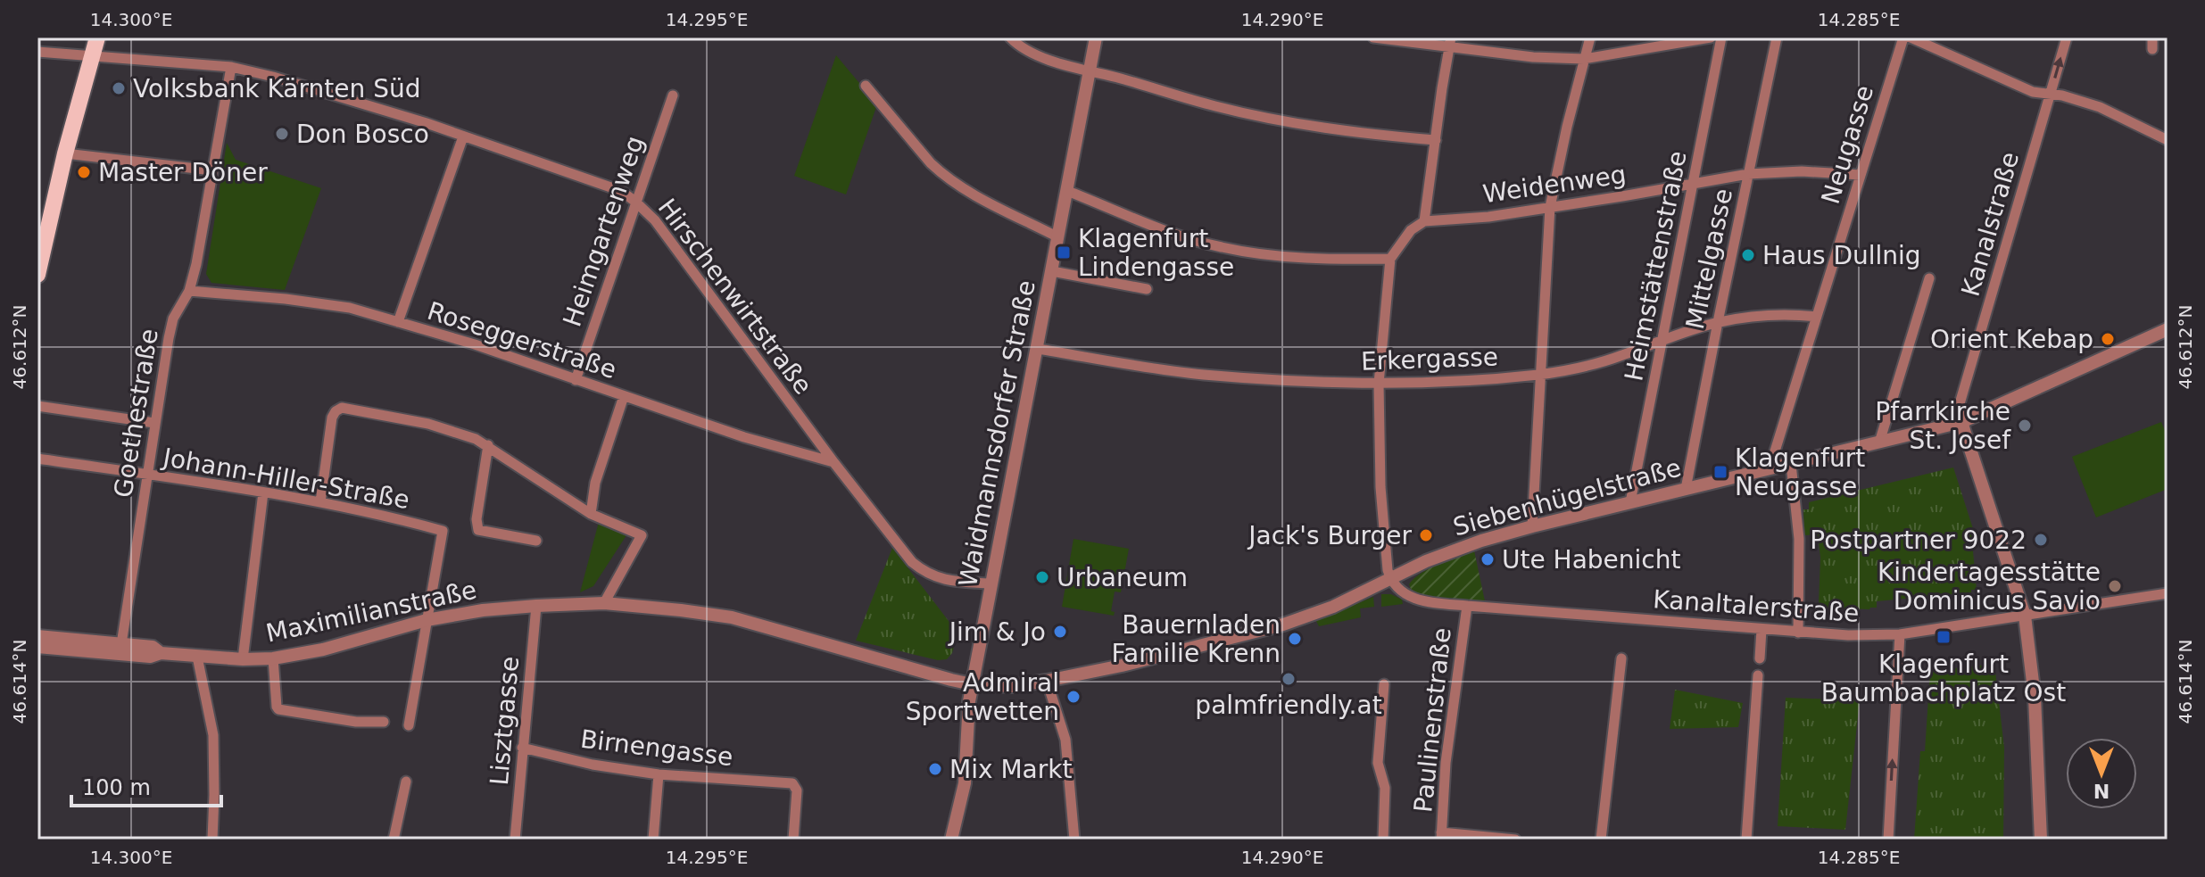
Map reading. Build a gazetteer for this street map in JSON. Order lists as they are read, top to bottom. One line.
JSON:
{"streets":{"street":["Neugasse","Weidenweg","Kanalstraße","Heimgartenweg","Mittelgasse","Heimstättenstraße","Hirschenwirtstraße","Roseggerstraße","Erkergasse","Goethestraße","Waidmannsdorfer Straße","Johann-Hiller-Straße","Siebenhügelstraße","Kanaltalerstraße","Maximilianstraße","Paulinenstraße","Lisztgasse","Birnengasse"]},"crossings":[["Neugasse","Weidenweg"],["Neugasse","Erkergasse"],["Neugasse","Siebenhügelstraße"],["Weidenweg","Mittelgasse"],["Weidenweg","Heimstättenstraße"],["Kanalstraße","Siebenhügelstraße"],["Heimgartenweg","Hirschenwirtstraße"],["Heimgartenweg","Roseggerstraße"],["Mittelgasse","Erkergasse"],["Mittelgasse","Siebenhügelstraße"],["Heimstättenstraße","Erkergasse"],["Heimstättenstraße","Siebenhügelstraße"],["Hirschenwirtstraße","Roseggerstraße"],["Hirschenwirtstraße","Goethestraße"],["Hirschenwirtstraße","Waidmannsdorfer Straße"],["Roseggerstraße","Goethestraße"],["Erkergasse","Waidmannsdorfer Straße"],["Goethestraße","Johann-Hiller-Straße"],["Goethestraße","Maximilianstraße"],["Waidmannsdorfer Straße","Siebenhügelstraße"],["Waidmannsdorfer Straße","Maximilianstraße"],["Johann-Hiller-Straße","Maximilianstraße"],["Siebenhügelstraße","Kanaltalerstraße"],["Siebenhügelstraße","Maximilianstraße"],["Kanaltalerstraße","Paulinenstraße"],["Maximilianstraße","Lisztgasse"],["Lisztgasse","Birnengasse"]],"places":{"other":["Volksbank Kärnten Süd","Don Bosco","Master Döner","Haus Dullnig","Orient Kebap","Pfarrkirche St. Josef","Jack's Burger","Postpartner 9022","Ute Habenicht","Urbaneum","Kindertagesstätte Dominicus Savio","Jim & Jo","Bauernladen Familie Krenn","palmfriendly.at","Admiral Sportwetten","Mix Markt"],"transit":["Klagenfurt Lindengasse","Klagenfurt Neugasse","Klagenfurt Baumbachplatz Ost"]},"scale_bar":"100 m","north":"bottom","coordinates":["14.300°E","14.295°E","14.290°E","14.285°E","46.612°N","46.614°N"]}
